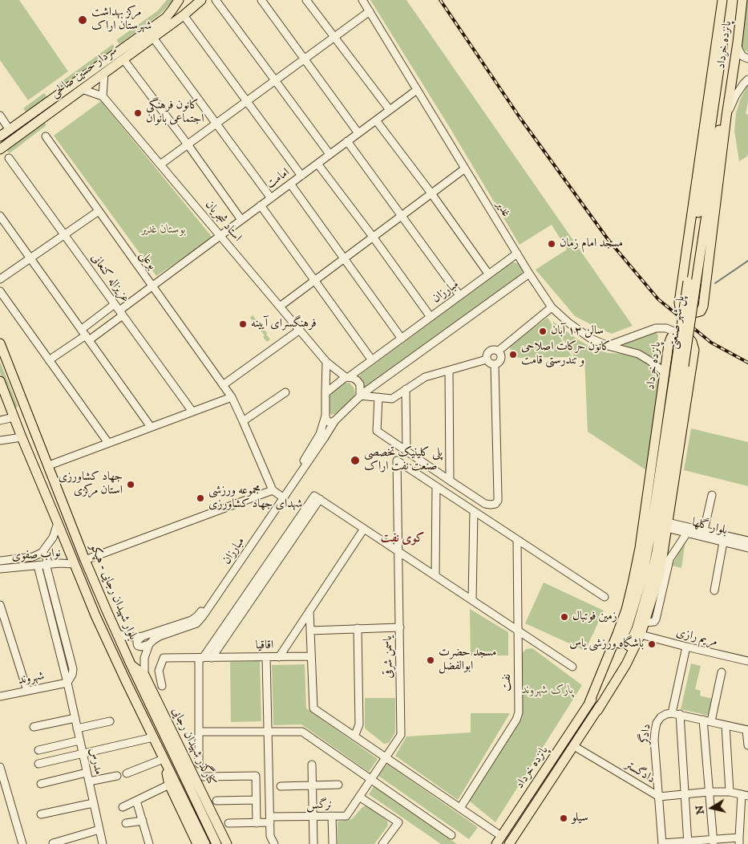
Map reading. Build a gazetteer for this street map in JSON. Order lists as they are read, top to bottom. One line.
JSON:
{"streets":{"main road":["پانزده خرداد","سردار حسین صالحی","پل شهر صنعتی","بلوار شهیدان رجایی - هپکو","کنارگذر شهیدان رجایی"],"street":["امامت","غدیر","استاد شجریان","بوعلی","عزیزاله کنعانی","مبارزان","بلوار گلها","نواب صفوی","مریم رازی","اقاقیا","یاسمن شرقی","شهروند","نفت","دادگر","مدرس","دادگستر","نرگس"]},"crossings":[["پانزده خرداد","غدیر"],["پانزده خرداد","پل شهر صنعتی"],["پانزده خرداد","بلوار گلها"],["پانزده خرداد","مریم رازی"],["پانزده خرداد","دادگستر"],["امامت","غدیر"],["امامت","استاد شجریان"],["امامت","بوعلی"],["امامت","عزیزاله کنعانی"],["غدیر","مبارزان"],["استاد شجریان","مبارزان"],["مبارزان","بلوار شهیدان رجایی - هپکو"],["نواب صفوی","بلوار شهیدان رجایی - هپکو"],["نواب صفوی","مدرس"],["بلوار شهیدان رجایی - هپکو","کنارگذر شهیدان رجایی"],["یاسمن شرقی","نرگس"],["شهروند","مدرس"],["دادگر","دادگستر"]],"districts":["کوی نفت"],"parks":["بوستان غدیر","پارک شهروند"],"places":["مرکز بهداشت شهرستان اراک","کانون فرهنگی اجتماعی بانوان","مسجد امام زمان","فرهنگسرای آیینه","سالن ۱۳ آبان","کانون حرکات اصلاحی و تندرستی قامت","پلی کلینیک تخصصی صنعت نفت اراک","جهاد کشاورزی استان مرکزی","مجموعه ورزشی شهدای جهاد کشاورزی","زمین فوتبال","باشگاه ورزشی یاس","مسجد حضرت ابوالفضل","سیلو"],"north":"left"}
